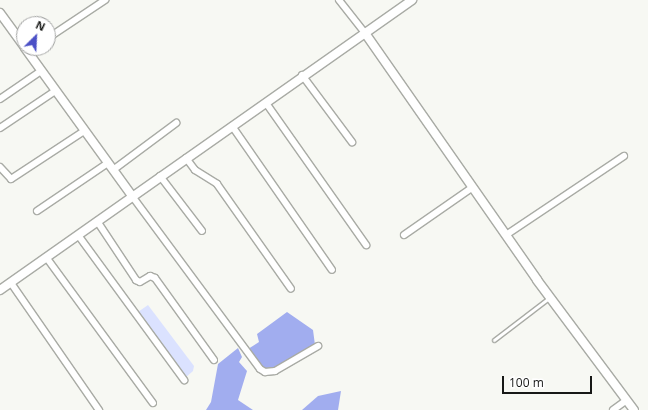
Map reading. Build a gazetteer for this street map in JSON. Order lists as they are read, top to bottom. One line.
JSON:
{"scale_bar":"100 m","north":"top right"}
